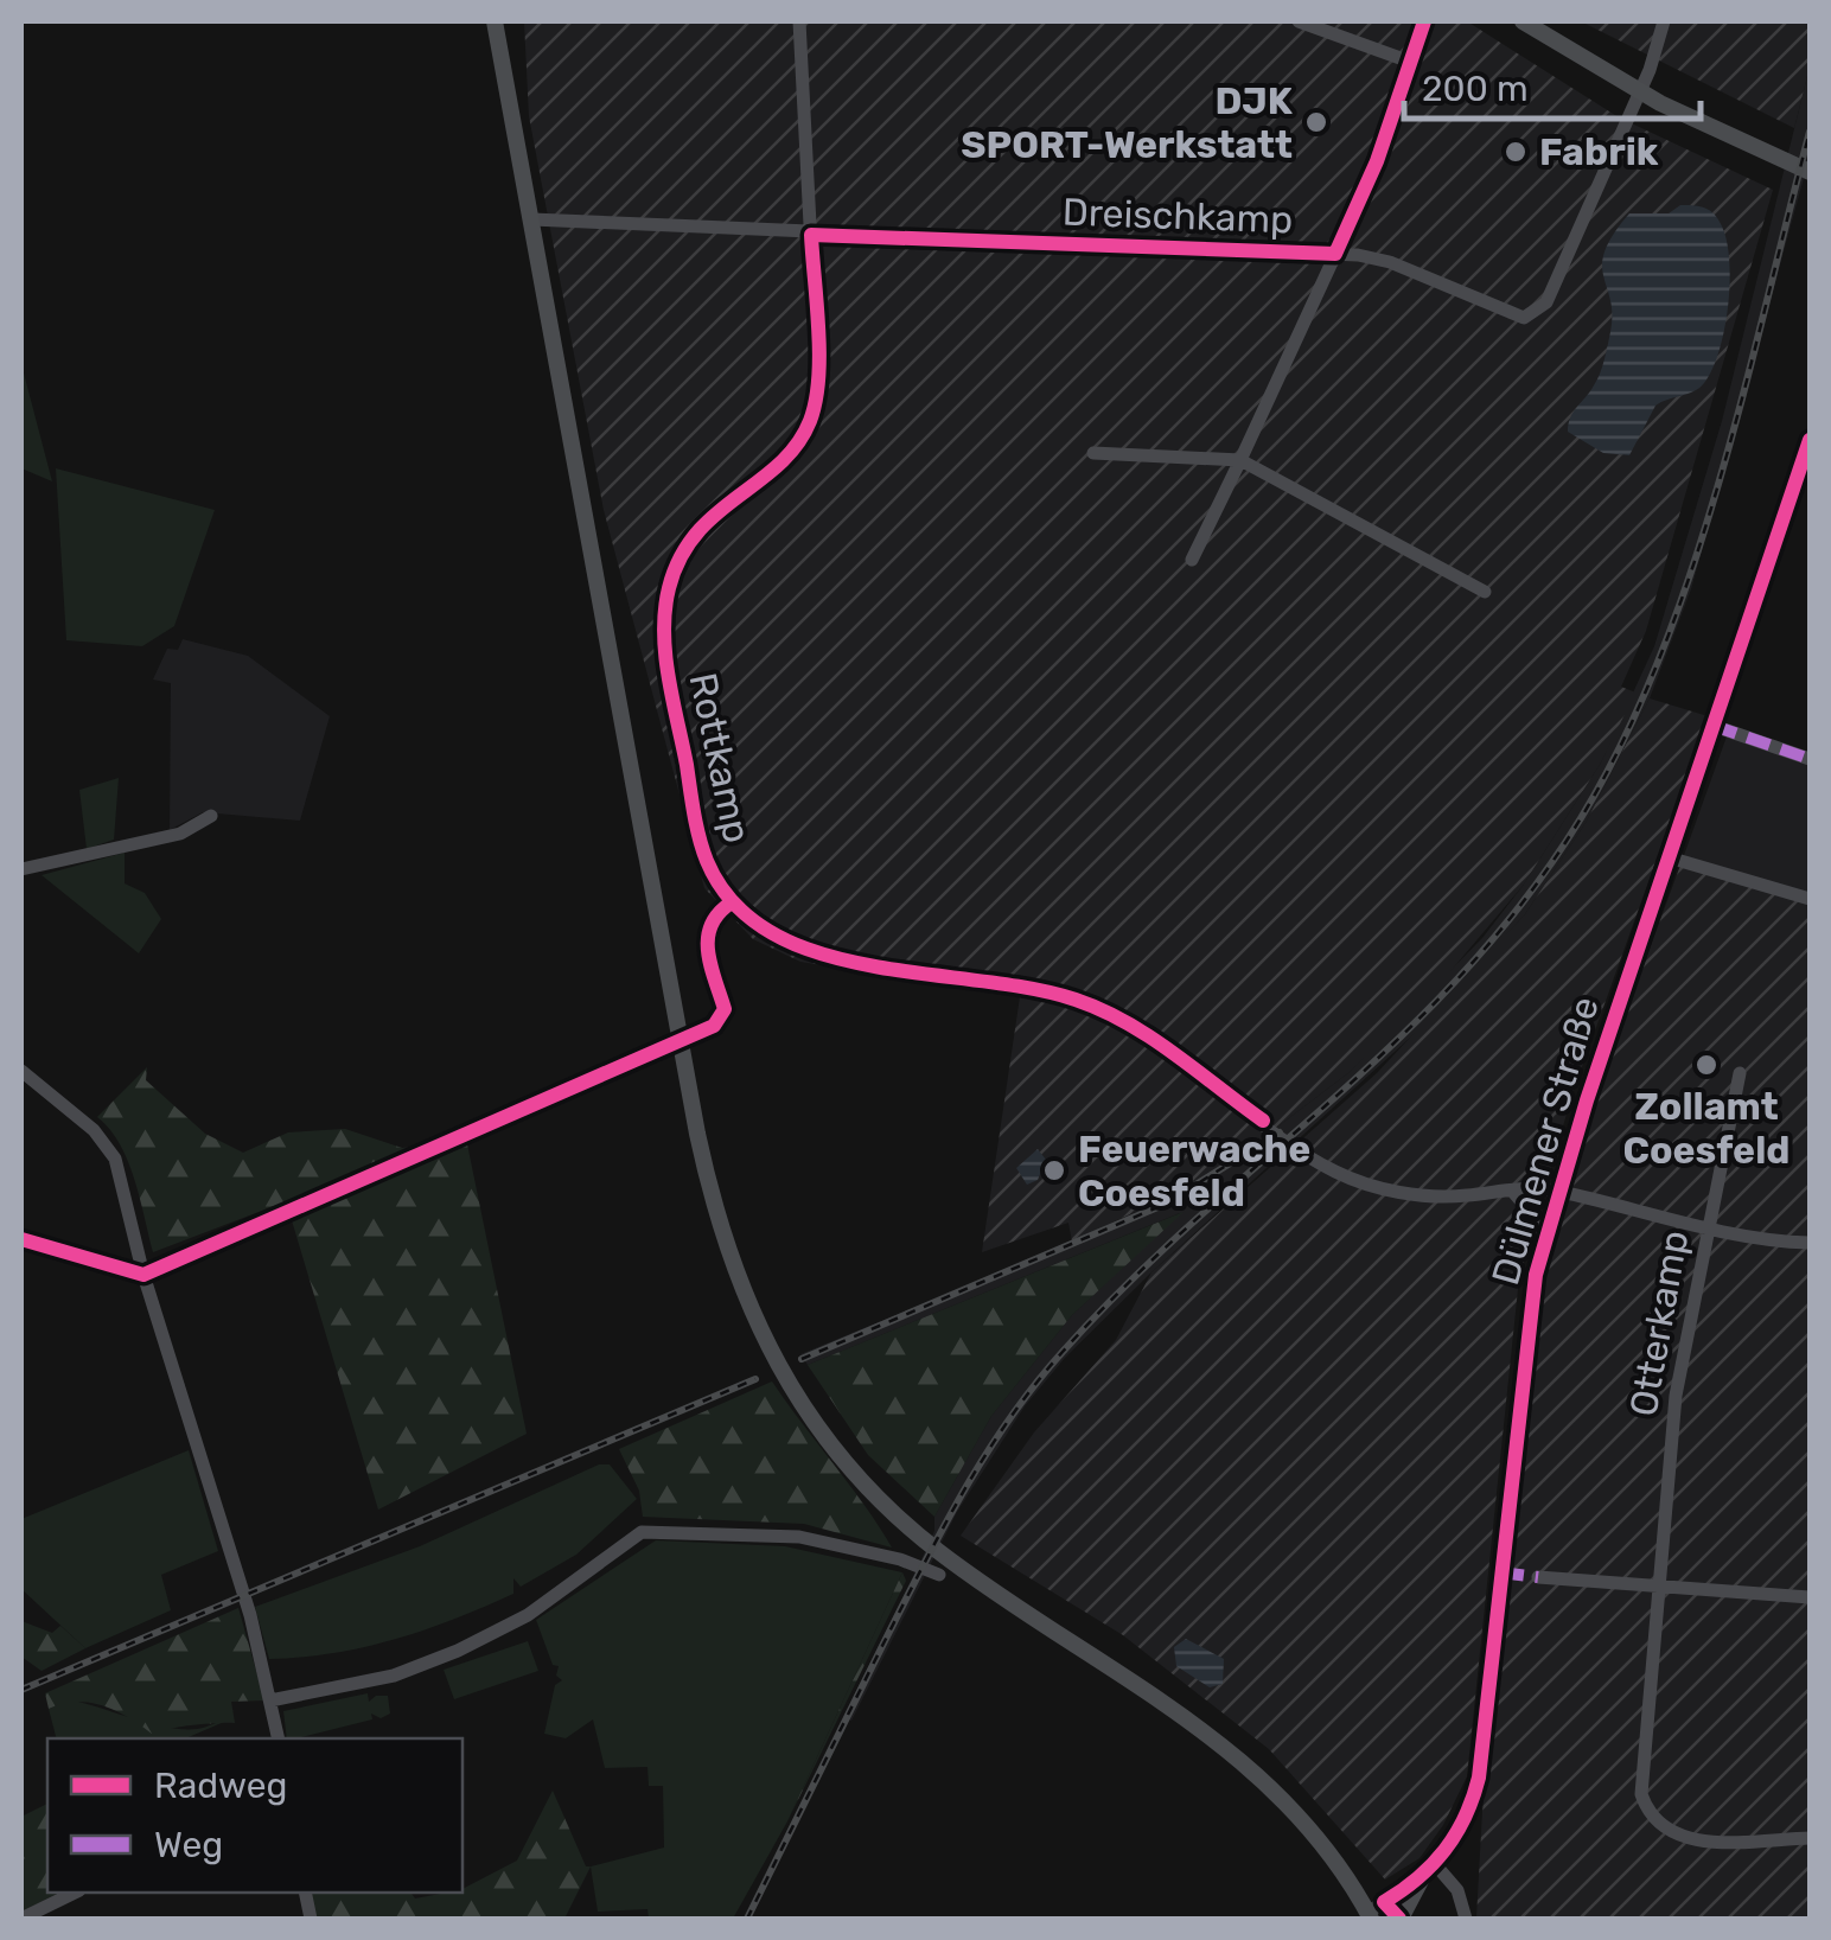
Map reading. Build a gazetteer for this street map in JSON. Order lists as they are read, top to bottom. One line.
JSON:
{"streets":{"street":["Dreischkamp","Rottkamp","Dülmener Straße","Otterkamp"]},"crossings":[["Dreischkamp","Rottkamp"],["Rottkamp","Dülmener Straße"],["Rottkamp","Otterkamp"]],"places":["DJK SPORT-Werkstatt","Fabrik","Zollamt Coesfeld","Feuerwache Coesfeld"],"legend":["Radweg","Weg"],"scale_bar":"200 m"}
